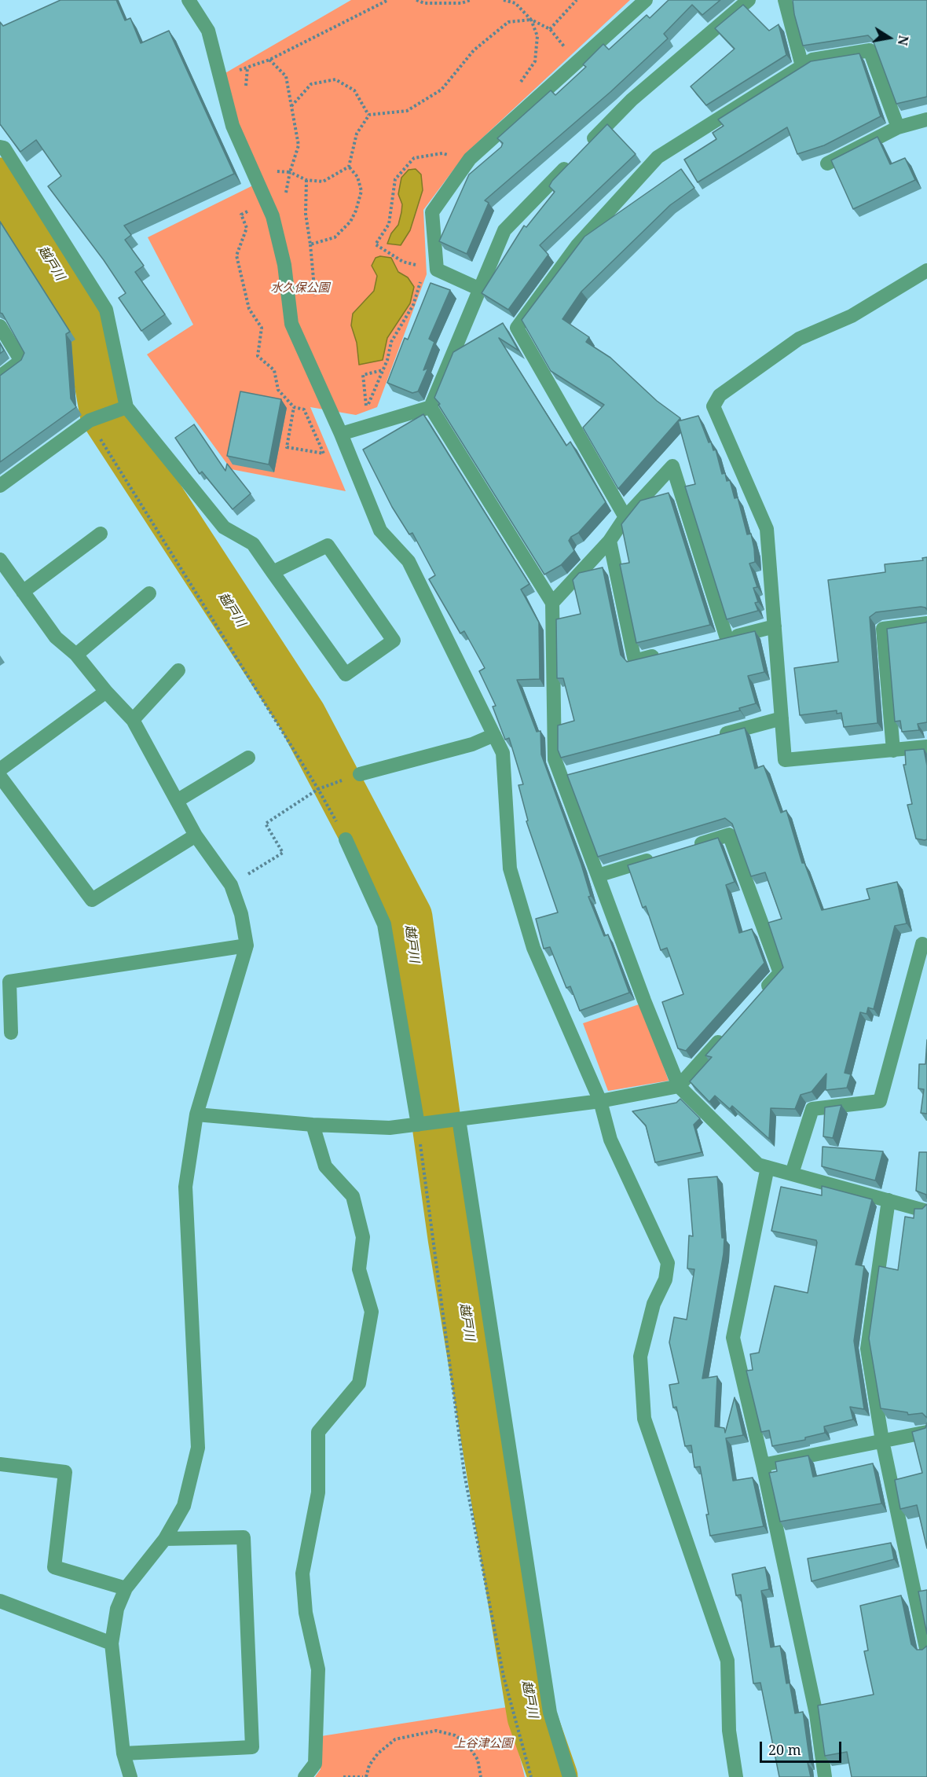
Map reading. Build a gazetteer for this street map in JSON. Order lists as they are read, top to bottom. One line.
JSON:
{"water":["越戸川"],"parks":["水久保公園","上谷津公園"],"scale_bar":"20 m","north":"right"}
